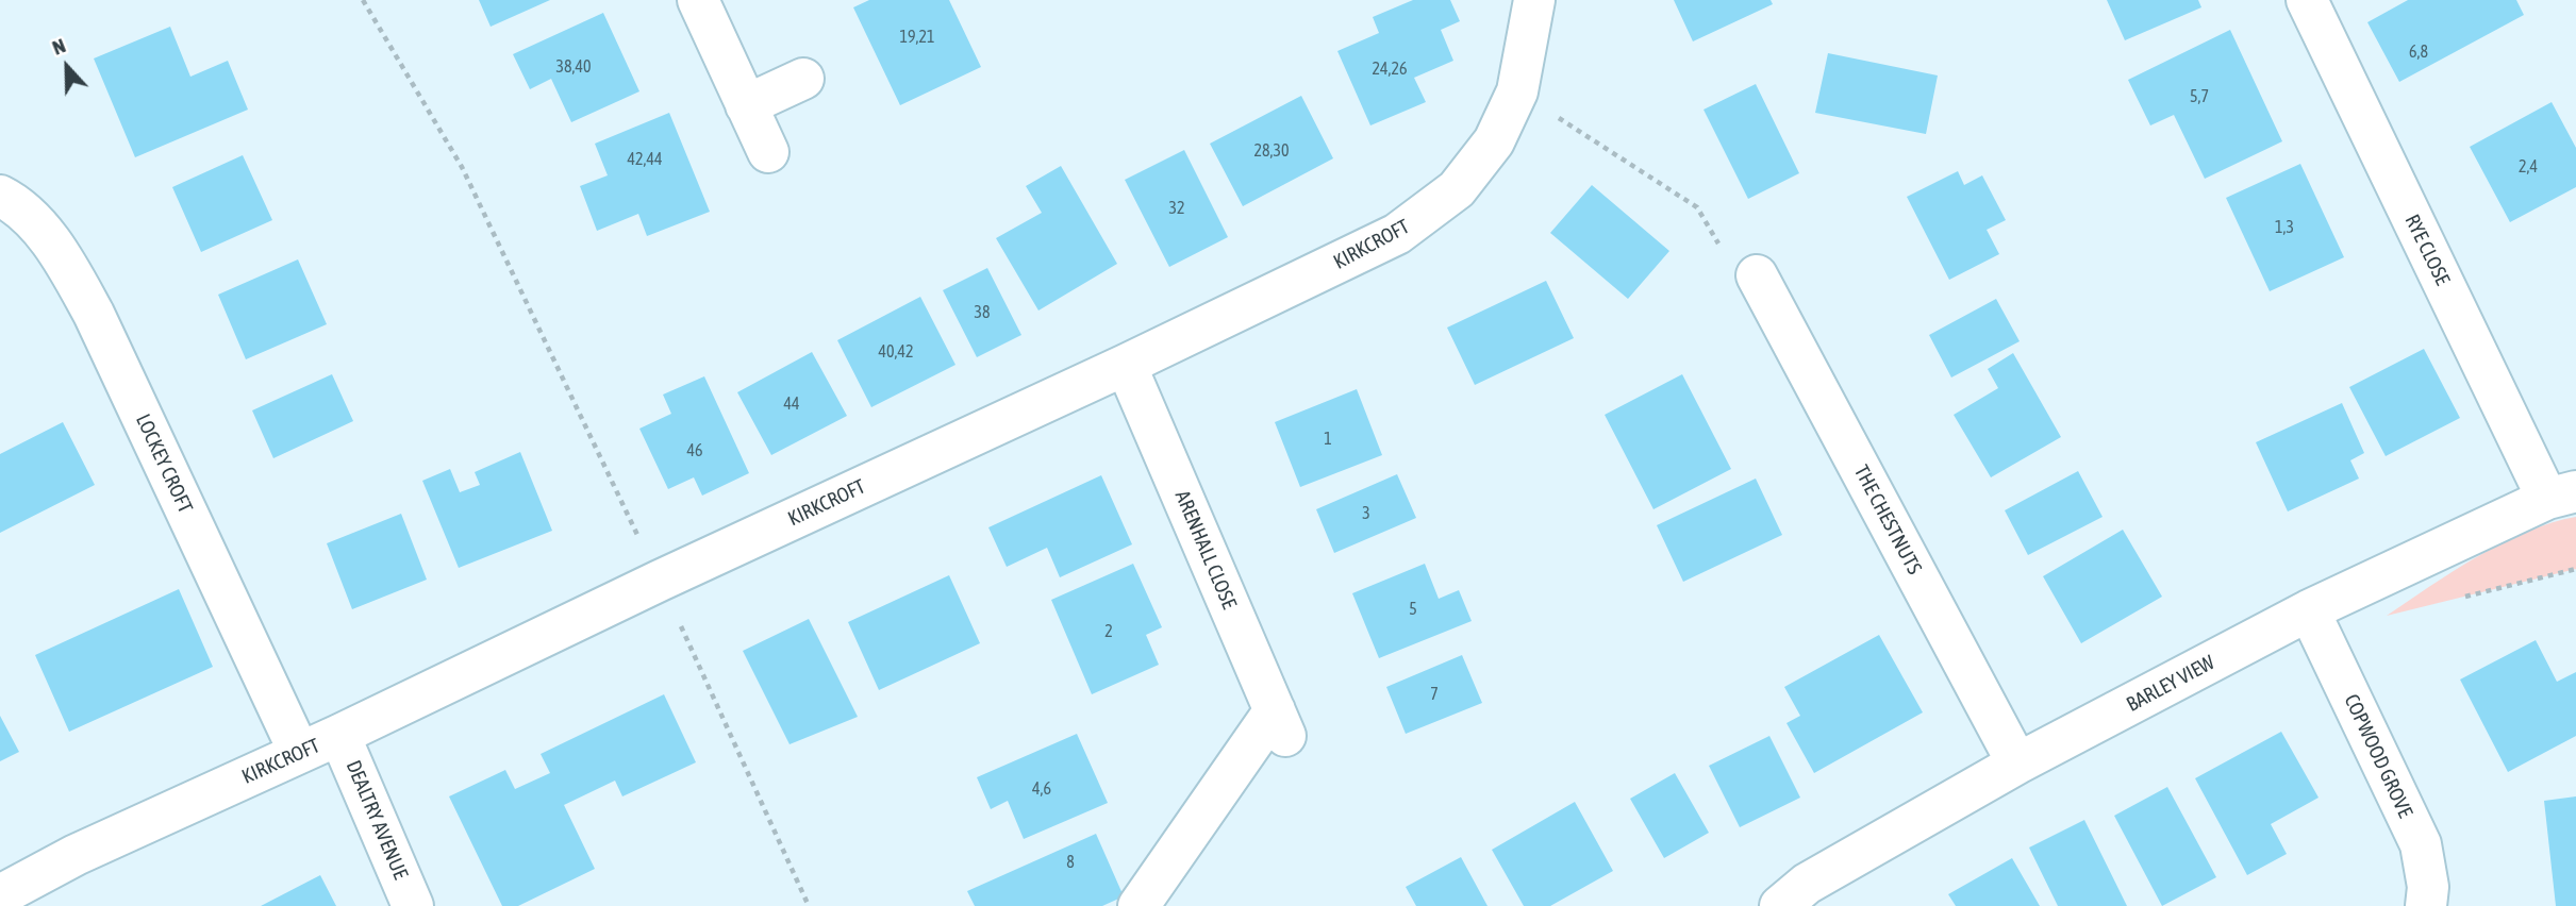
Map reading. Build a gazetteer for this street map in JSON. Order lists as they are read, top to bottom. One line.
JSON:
{"streets":{"street":["KIRKCROFT","RYE CLOSE","LOCKEY CROFT","THE CHESTNUTS","ARENHALL CLOSE","BARLEY VIEW","COPWOOD GROVE","DEALTRY AVENUE"]},"crossings":[["KIRKCROFT","LOCKEY CROFT"],["KIRKCROFT","ARENHALL CLOSE"],["KIRKCROFT","DEALTRY AVENUE"],["RYE CLOSE","BARLEY VIEW"],["THE CHESTNUTS","BARLEY VIEW"],["BARLEY VIEW","COPWOOD GROVE"]],"house_numbers":["19,21","6,8","38,40","24,26","5,7","28,30","42,44","2,4","32","1,3","38","40,42","44","1","46","3","5","2","7","4,6","8"],"north":"top"}
